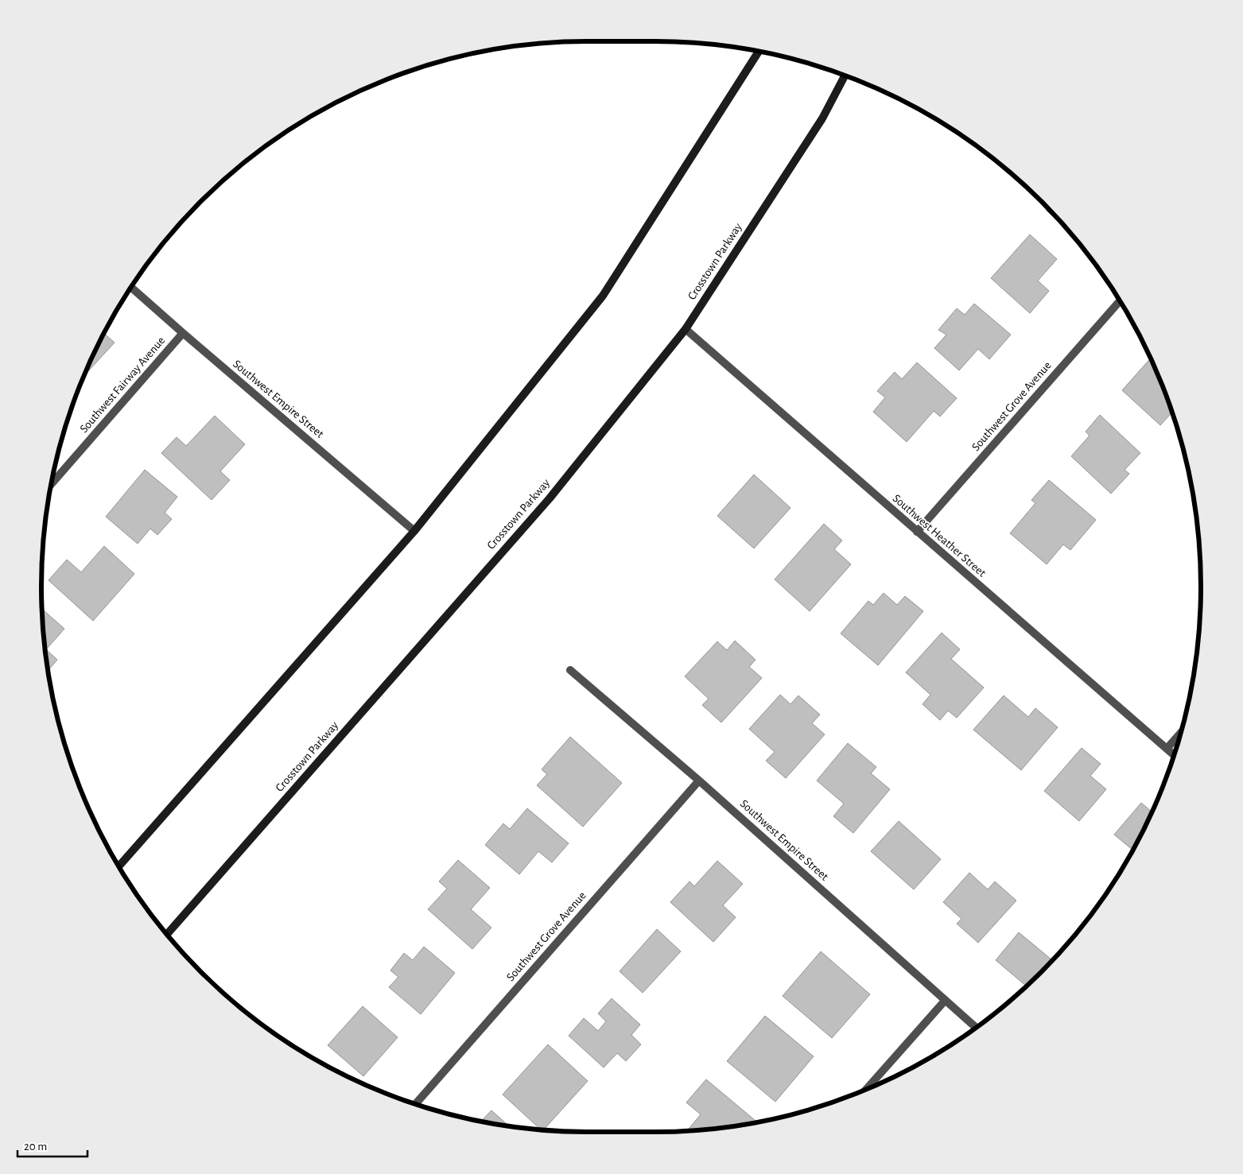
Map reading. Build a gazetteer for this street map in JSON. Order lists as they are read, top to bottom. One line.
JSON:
{"streets":{"main road":["Crosstown Parkway"],"street":["Southwest Fairway Avenue","Southwest Empire Street","Southwest Grove Avenue","Southwest Heather Street"]},"crossings":[["Crosstown Parkway","Southwest Heather Street"],["Southwest Fairway Avenue","Southwest Empire Street"],["Southwest Empire Street","Southwest Grove Avenue"],["Southwest Grove Avenue","Southwest Heather Street"]],"scale_bar":"20 m"}
